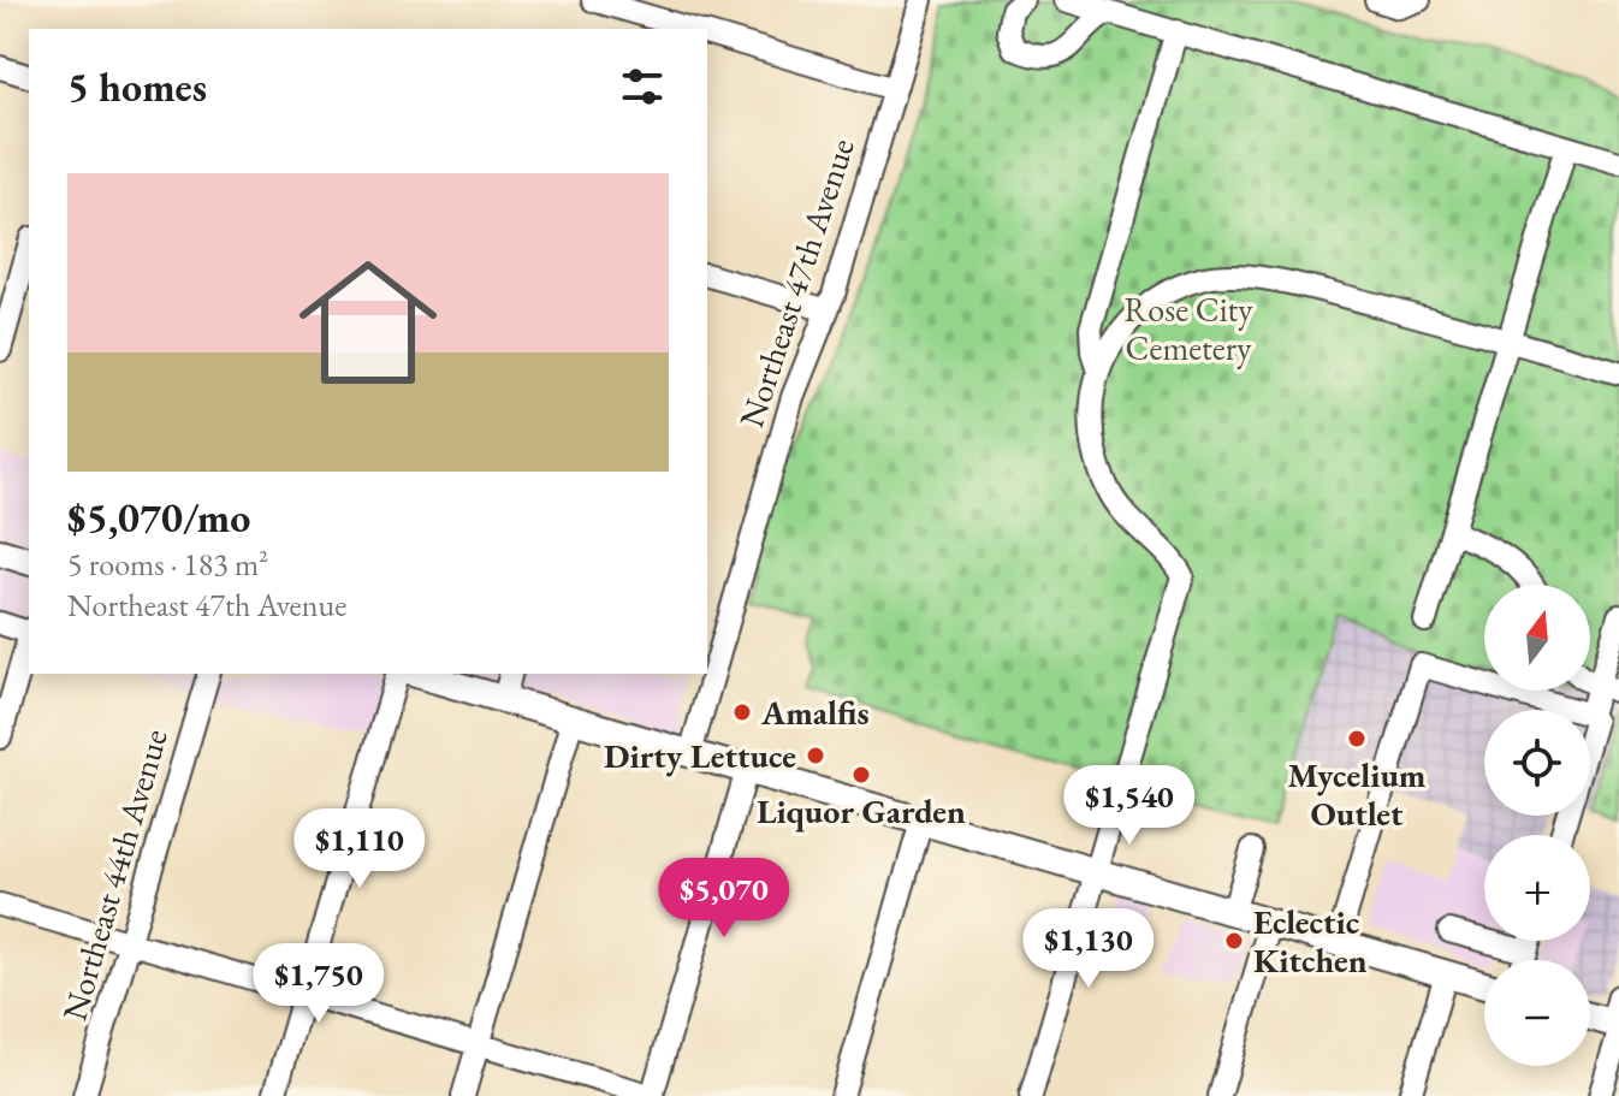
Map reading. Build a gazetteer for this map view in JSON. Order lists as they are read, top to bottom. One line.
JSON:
{"streets":{"street":["Northeast 47th Avenue","Northeast 44th Avenue"]},"parks":["Rose City Cemetery"],"places":["Amalfis","Mycelium Outlet","Dirty Lettuce","Liquor Garden","Eclectic Kitchen"],"north":"top","page":{"heading":"5 homes","list":[{"name":"$5,070/mo","note":"5 rooms · 183 m² · Northeast 47th Avenue"}],"map_buttons":["+","−"],"price":["$1,540","$1,110","$5,070","$1,130","$1,750"]}}
